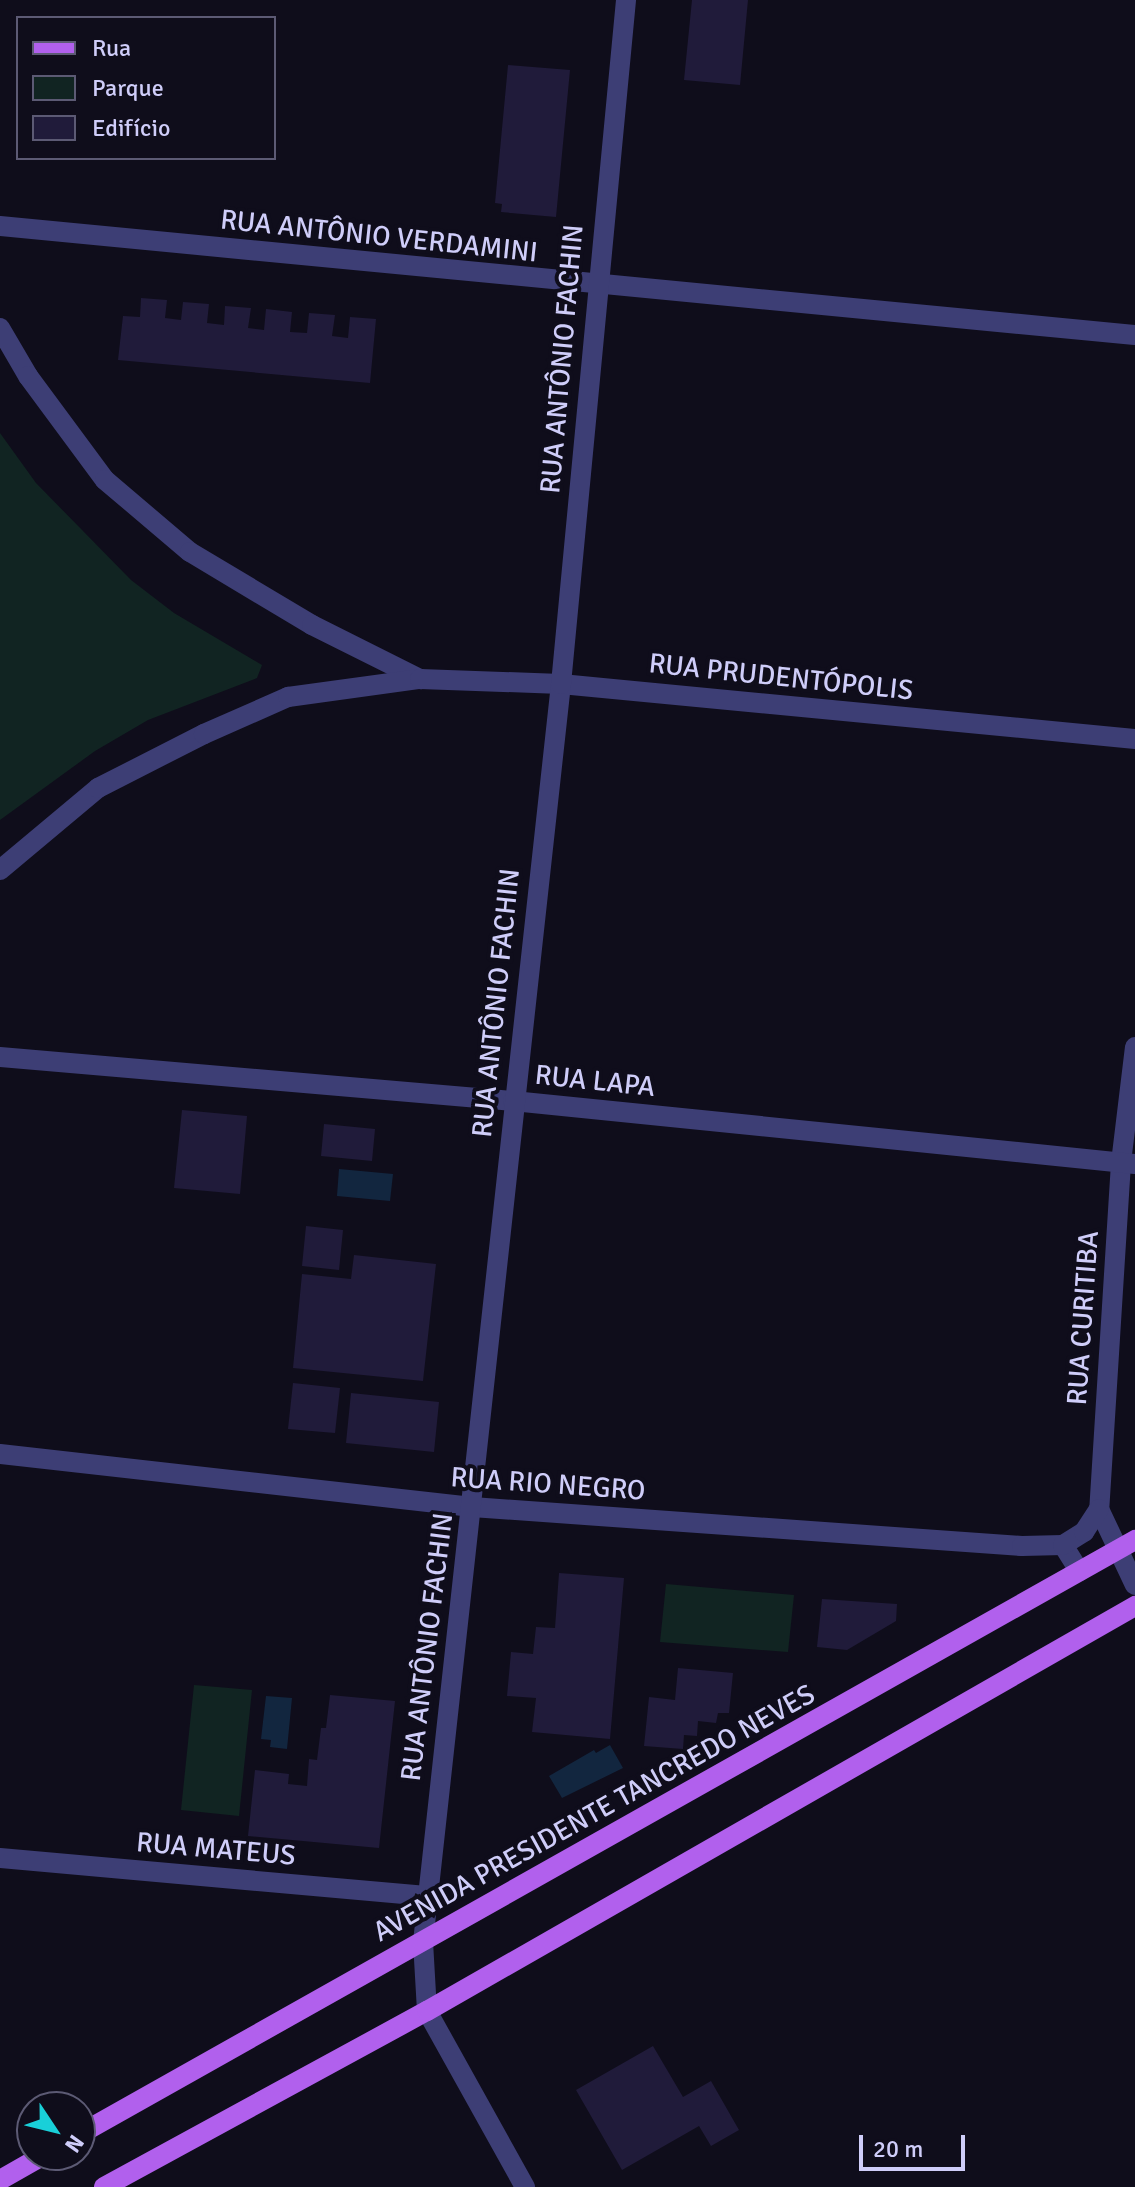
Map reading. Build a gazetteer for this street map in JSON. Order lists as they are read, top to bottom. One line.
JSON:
{"streets":{"main road":["AVENIDA PRESIDENTE TANCREDO NEVES"],"street":["RUA ANTÔNIO VERDAMINI","RUA ANTÔNIO FACHIN","RUA PRUDENTÓPOLIS","RUA LAPA","RUA CURITIBA","RUA RIO NEGRO","RUA MATEUS"]},"crossings":[["RUA ANTÔNIO VERDAMINI","RUA ANTÔNIO FACHIN"],["RUA ANTÔNIO FACHIN","RUA PRUDENTÓPOLIS"],["RUA ANTÔNIO FACHIN","RUA LAPA"],["RUA ANTÔNIO FACHIN","RUA RIO NEGRO"],["RUA ANTÔNIO FACHIN","AVENIDA PRESIDENTE TANCREDO NEVES"],["RUA ANTÔNIO FACHIN","RUA MATEUS"],["RUA LAPA","RUA CURITIBA"],["RUA CURITIBA","AVENIDA PRESIDENTE TANCREDO NEVES"]],"legend":["Rua","Parque","Edifício"],"scale_bar":"20 m","north":"bottom right"}
